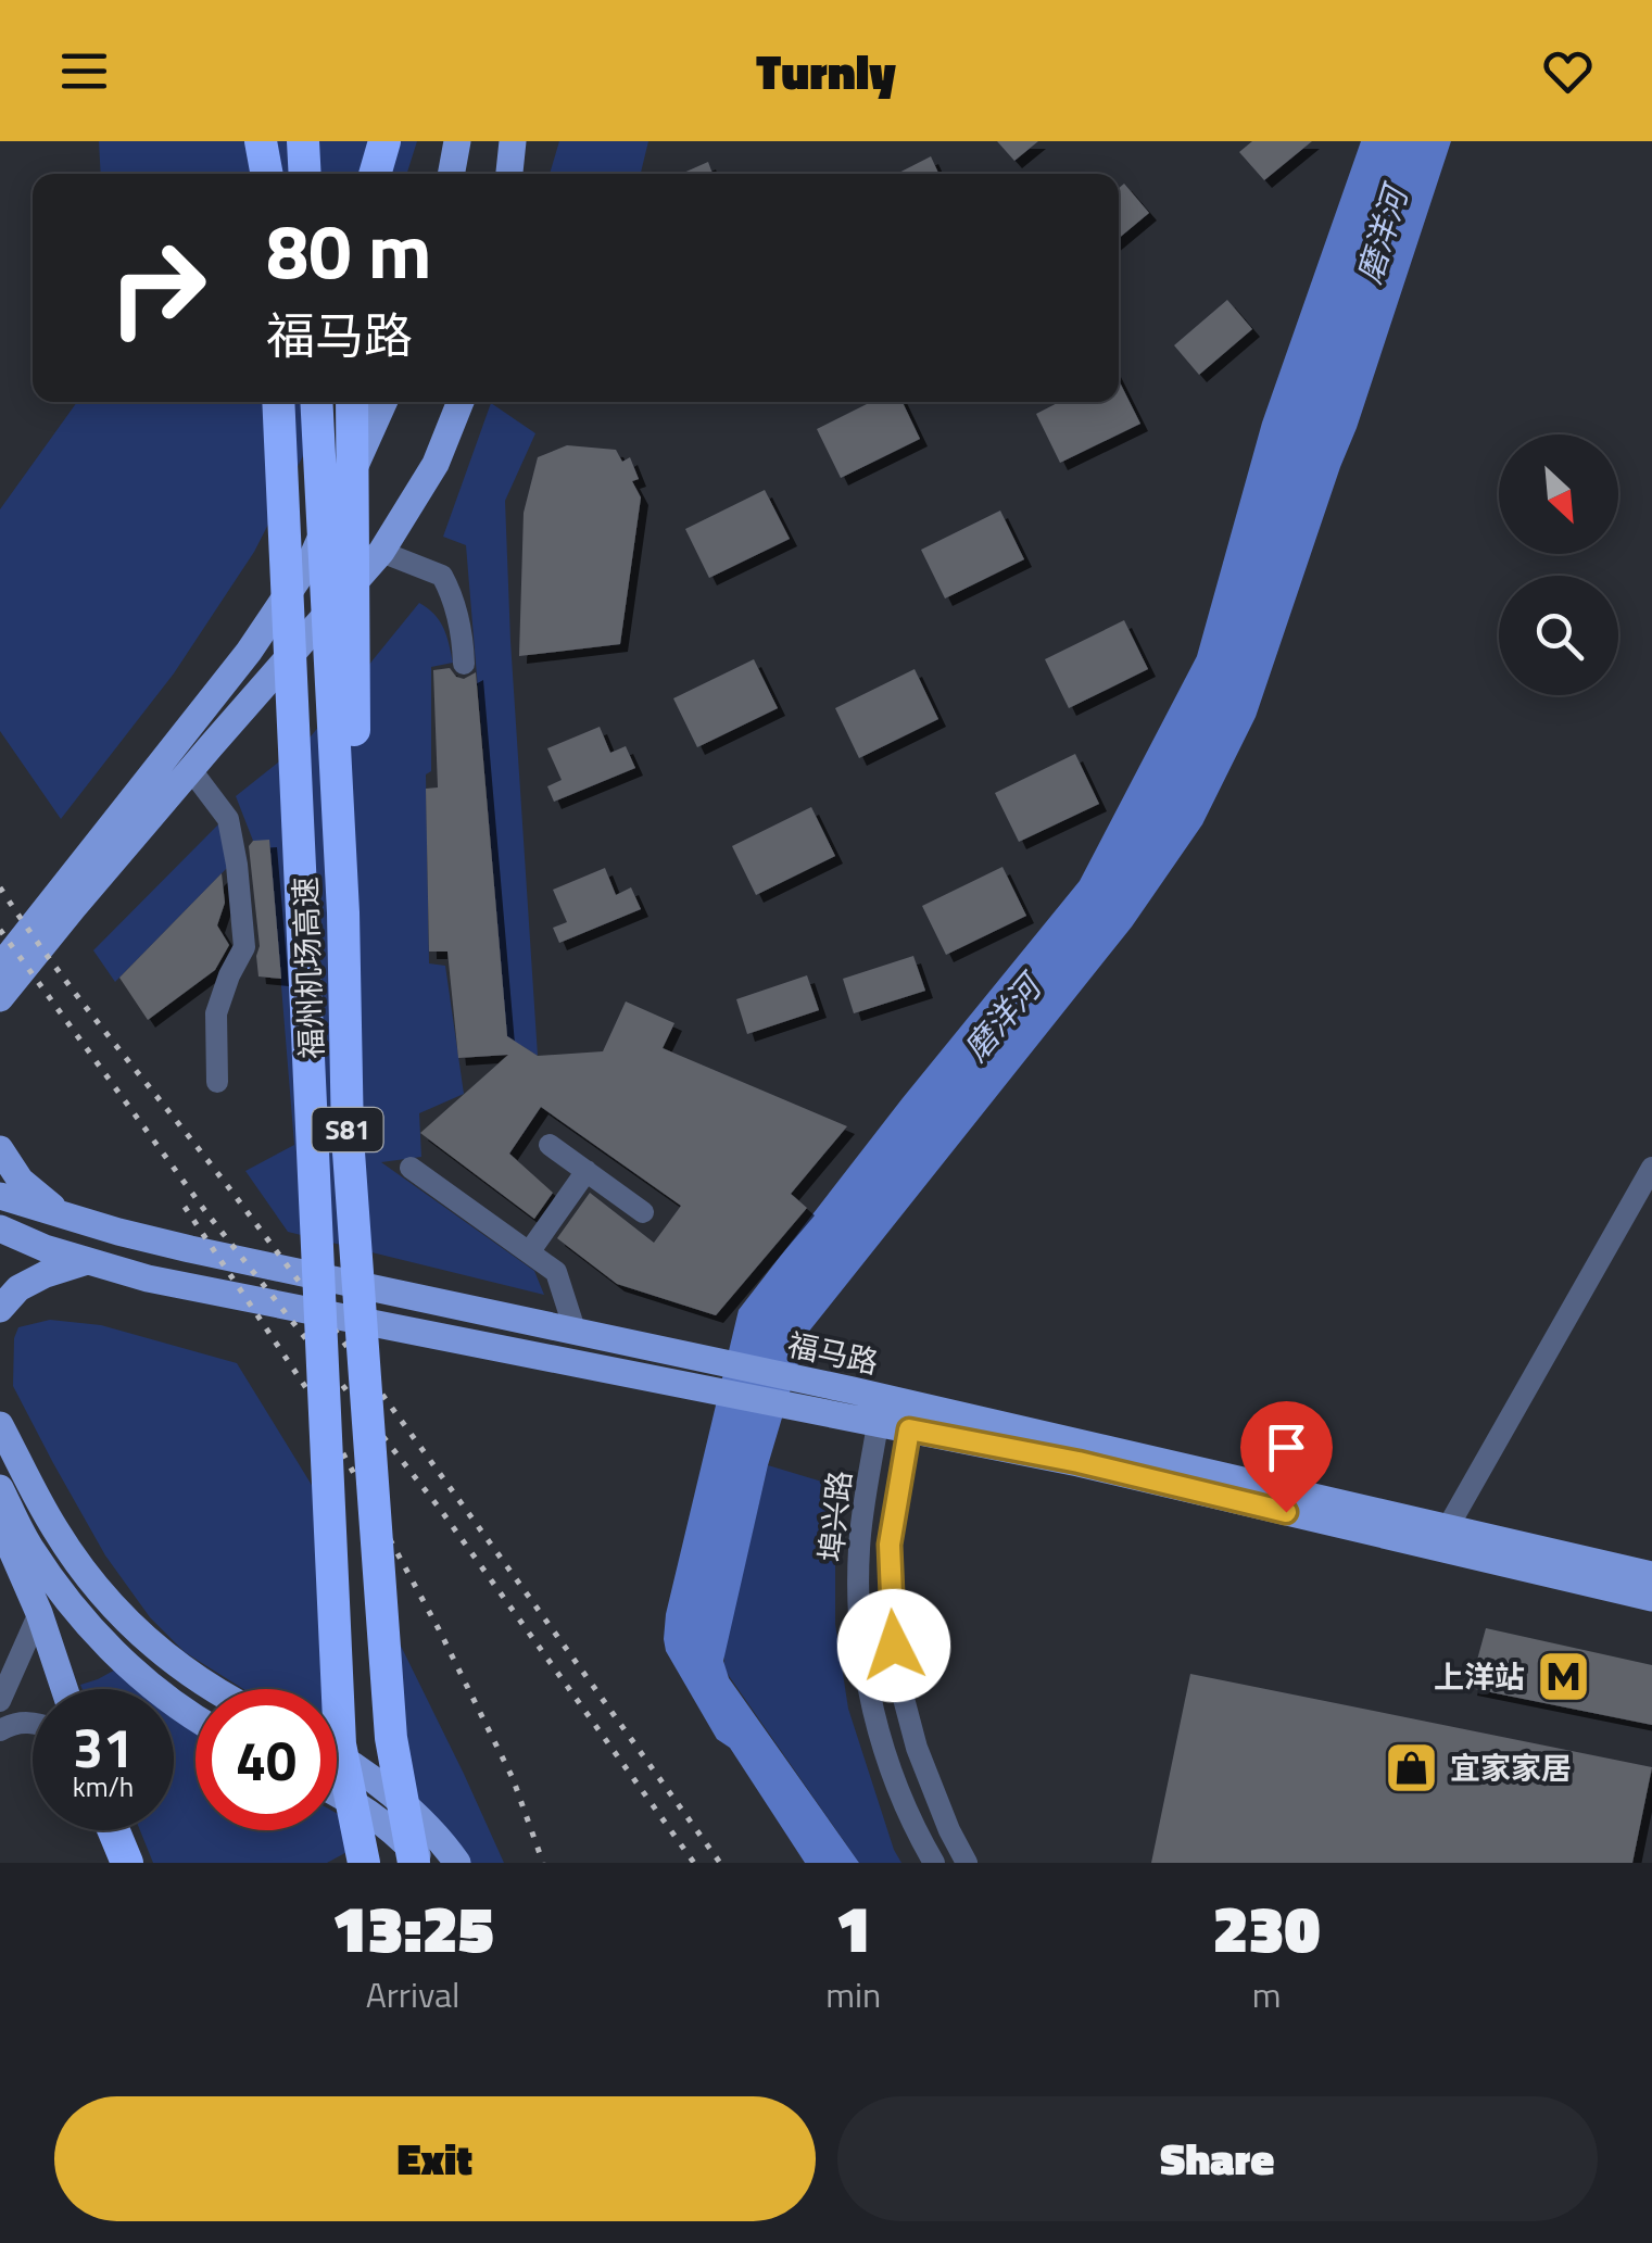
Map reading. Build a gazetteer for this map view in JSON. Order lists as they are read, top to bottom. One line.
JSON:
{"streets":{"highway":["福州机场高速","S81"],"main road":["福马路"],"street":["埠兴路"]},"crossings":[["福马路","埠兴路"]],"water":["磨洋河"],"places":{"metro station":["上洋站"],"shop":["宜家家居"]},"north":"bottom right","page":{"header":"Turnly","turn":["80 m","福马路"],"speed":"31 km/h","limit":"40","eta":["13:25","Arrival","1","min","230","m"],"buttons":["Exit","Share"]}}
